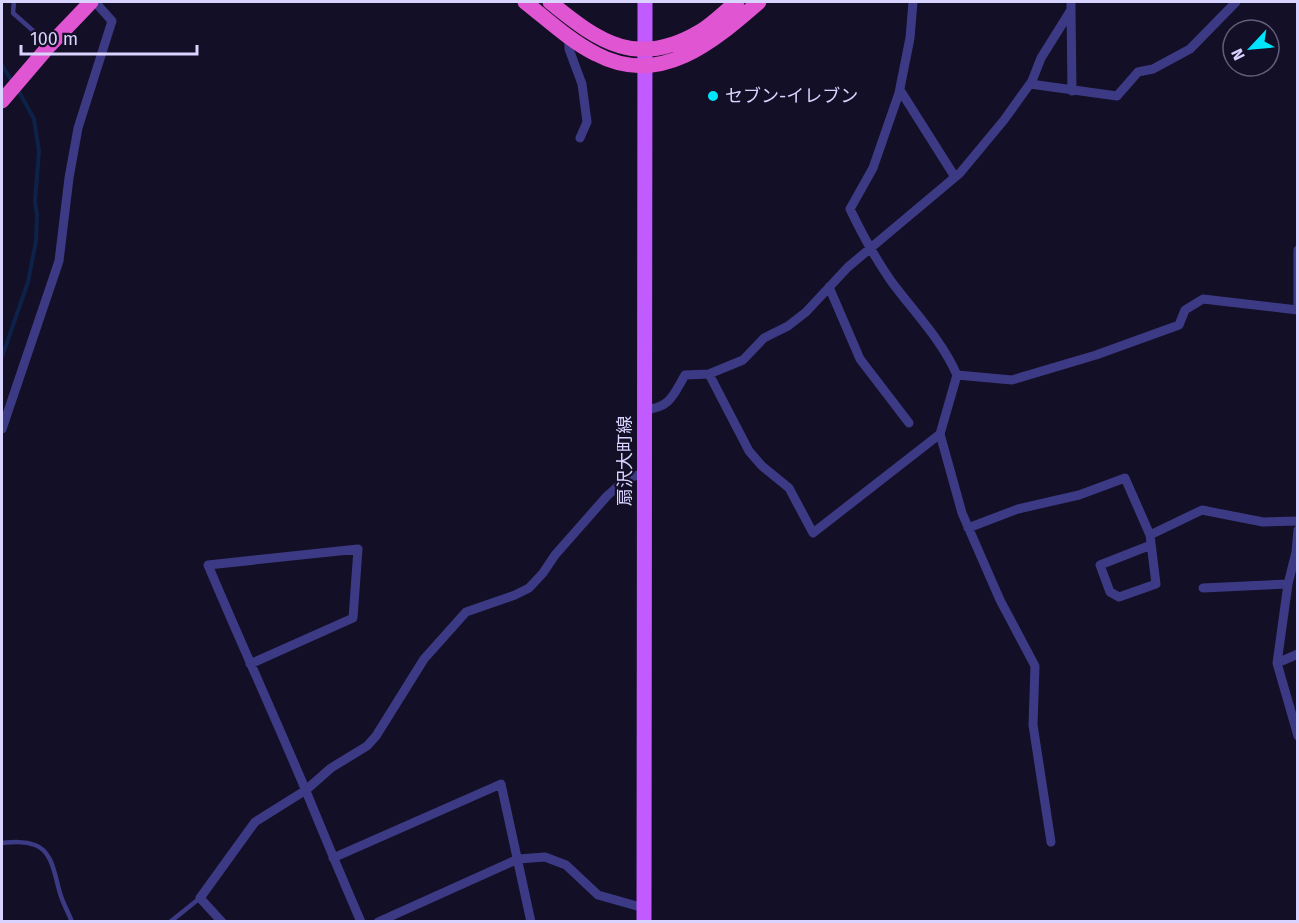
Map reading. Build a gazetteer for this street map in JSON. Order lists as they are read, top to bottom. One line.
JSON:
{"streets":{"main road":["扇沢大町線"]},"places":["セブン-イレブン"],"scale_bar":"100 m","north":"bottom left"}
